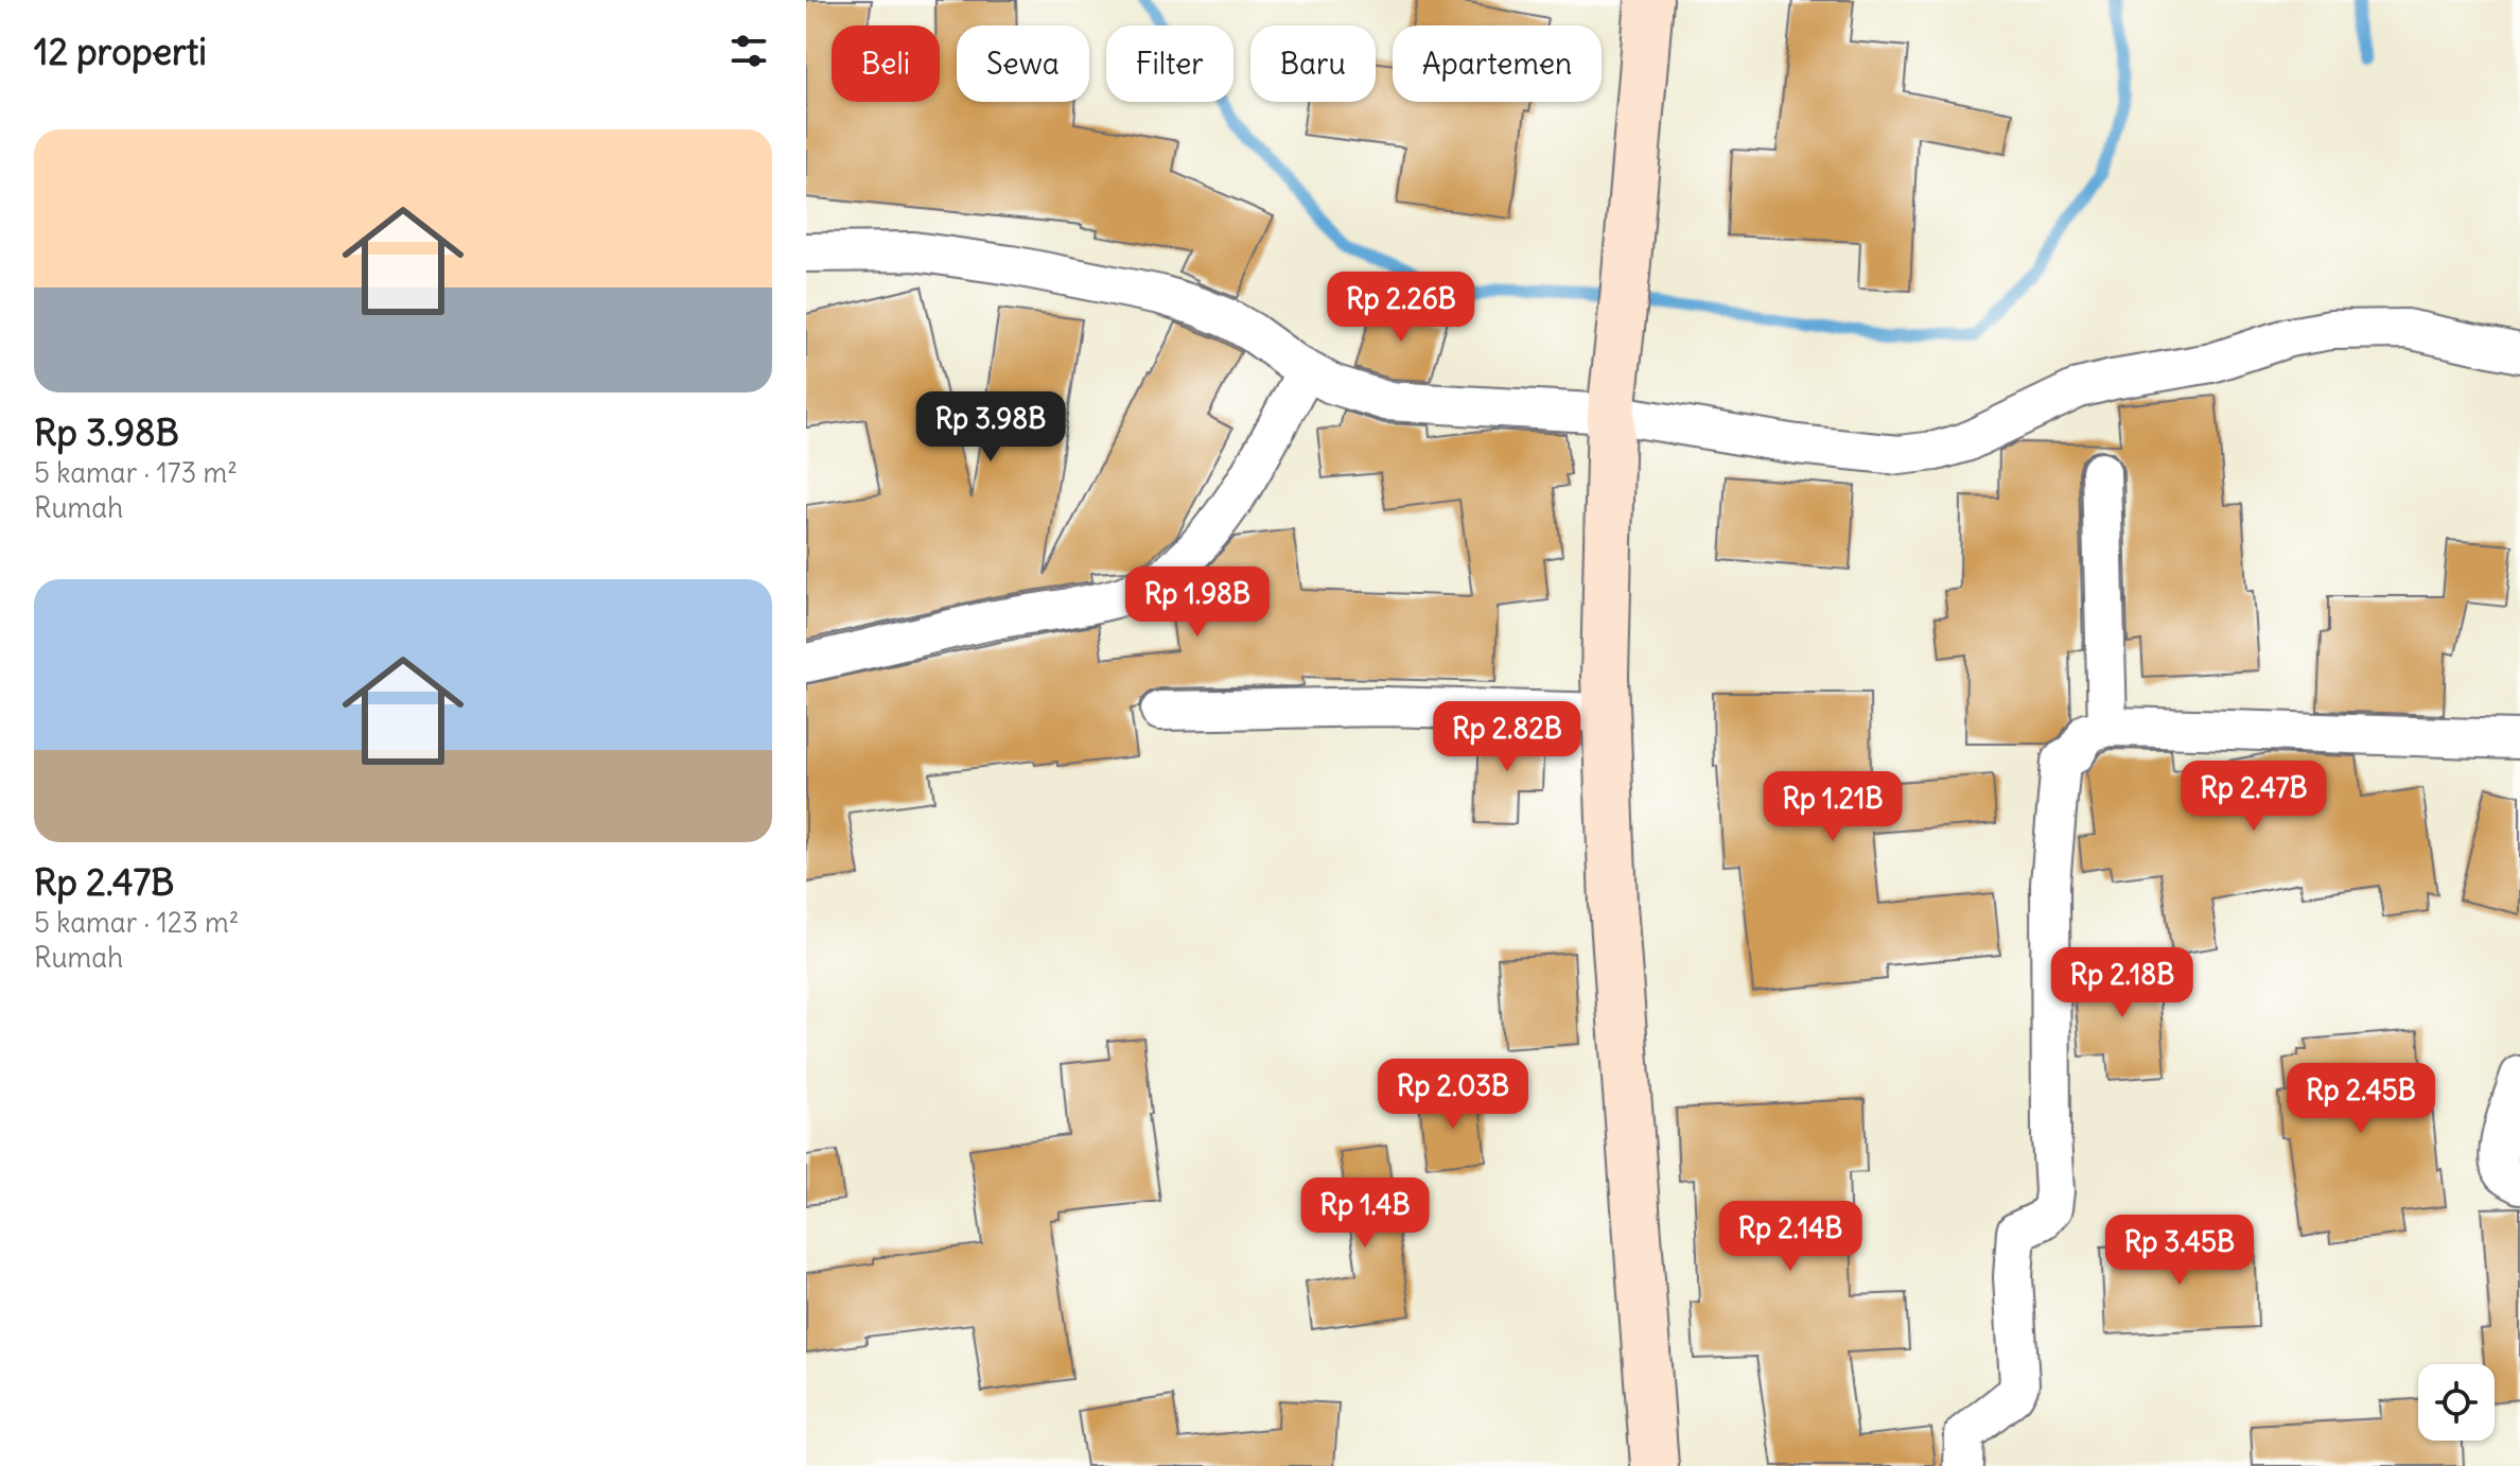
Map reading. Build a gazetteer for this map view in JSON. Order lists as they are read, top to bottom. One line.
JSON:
{"page":{"heading":"12 properti","chip":["Beli","Sewa","Filter","Baru","Apartemen"],"list":[{"name":"Rp 3.98B","note":"5 kamar · 173 m² · Rumah"},{"name":"Rp 2.47B","note":"5 kamar · 123 m² · Rumah"}],"price":["Rp 2.26B","Rp 3.98B","Rp 1.98B","Rp 2.82B","Rp 2.47B","Rp 1.21B","Rp 2.18B","Rp 2.03B","Rp 2.45B","Rp 1.4B","Rp 2.14B","Rp 3.45B"]}}
